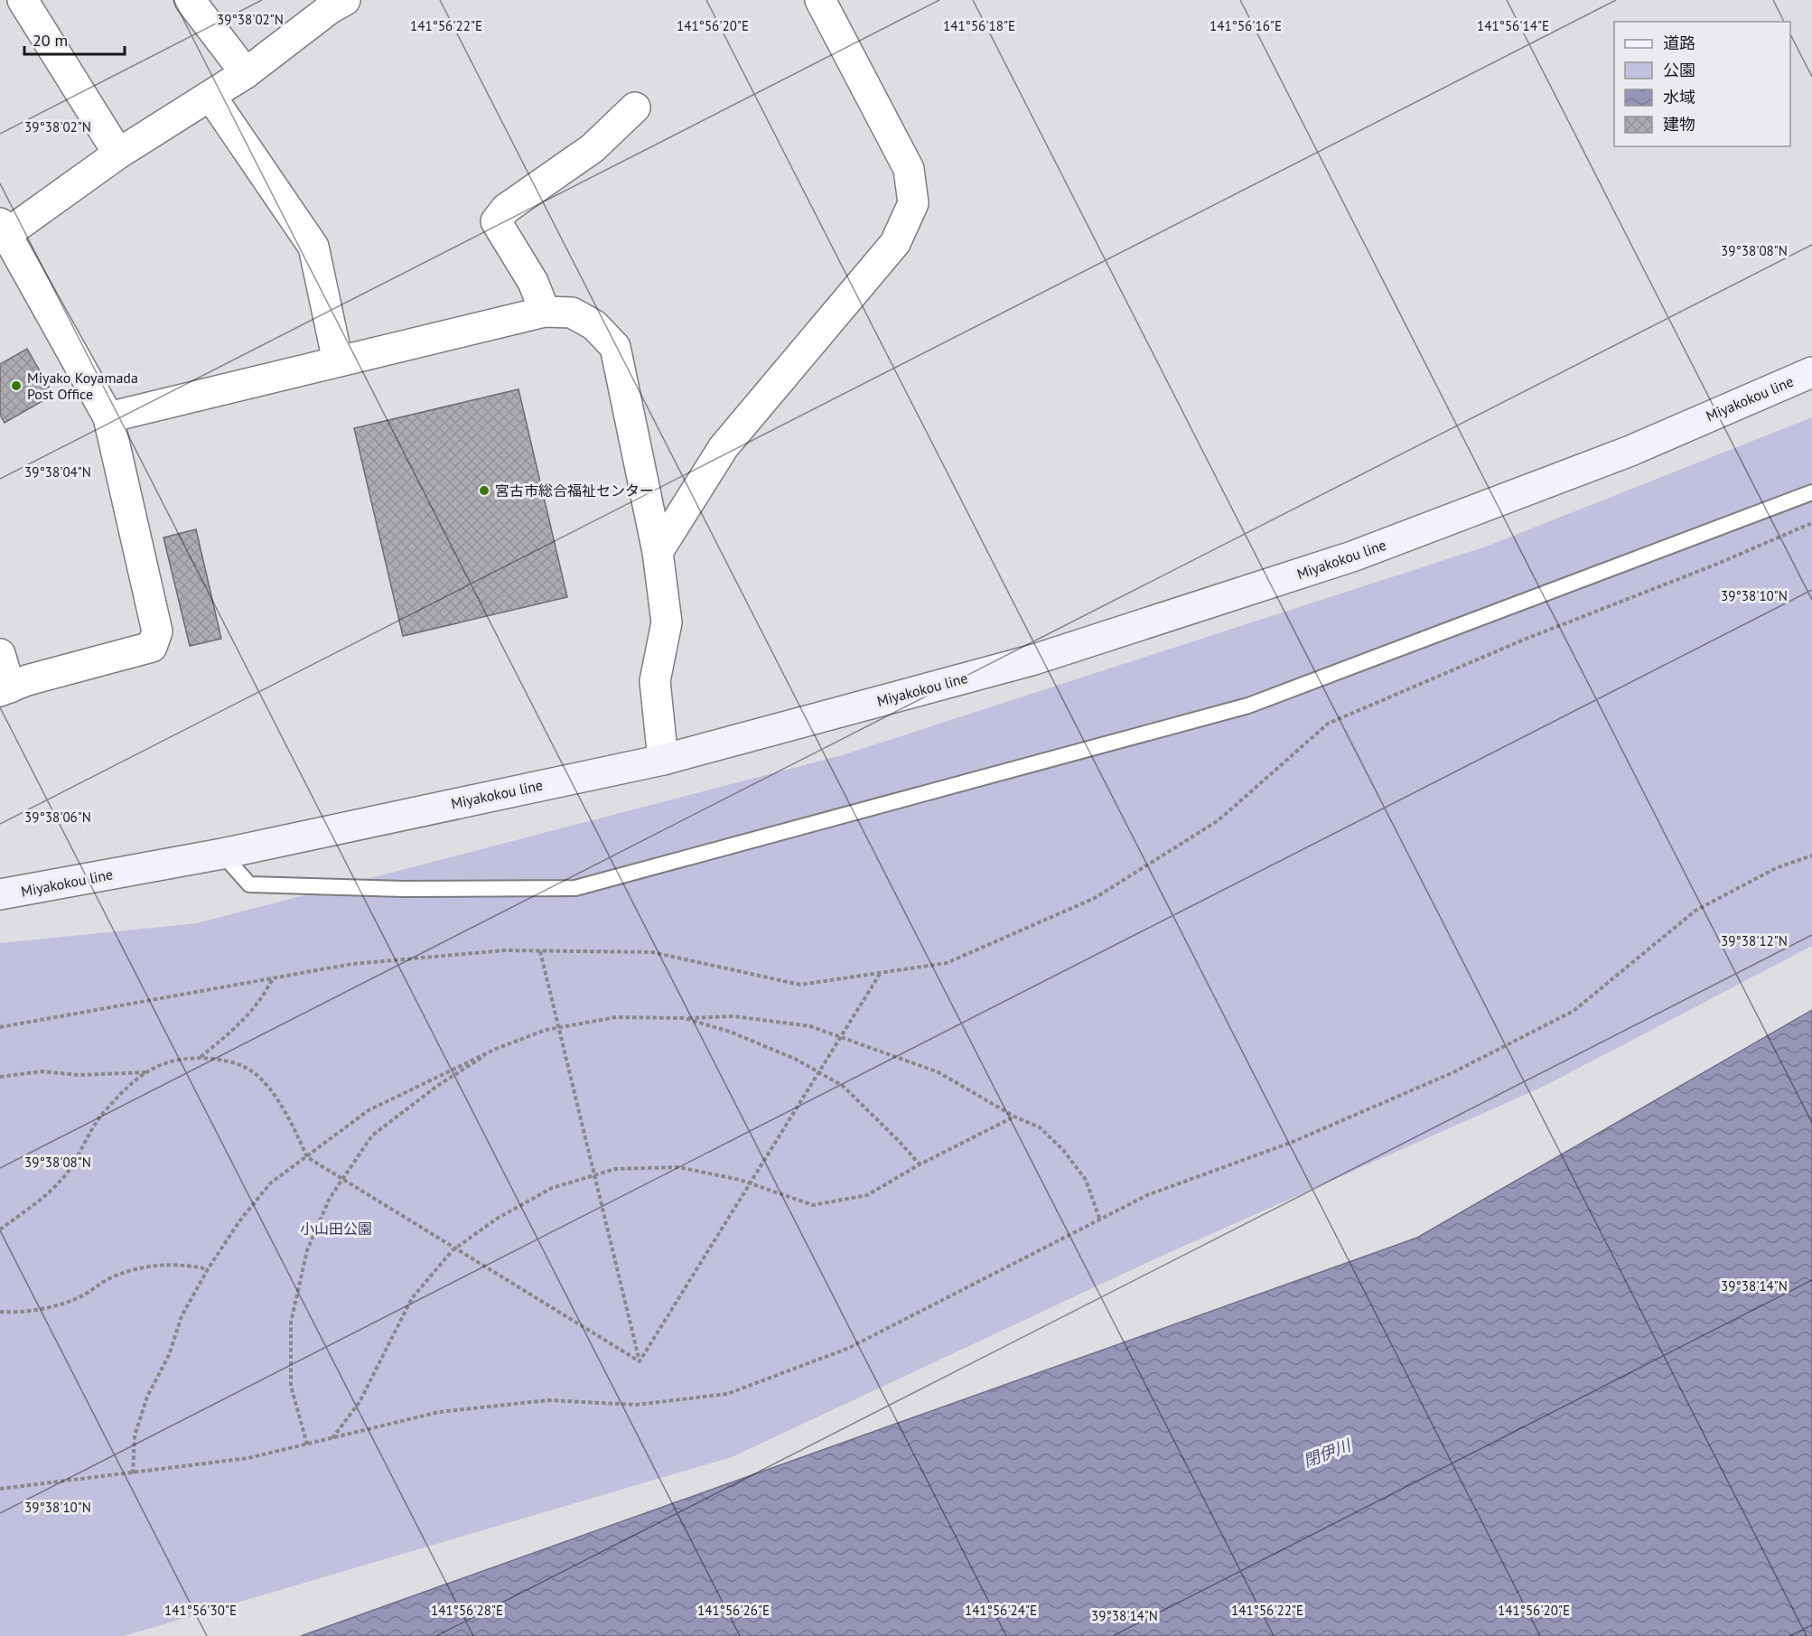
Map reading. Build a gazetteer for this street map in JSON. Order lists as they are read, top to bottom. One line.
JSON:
{"streets":{"main road":["Miyakokou line"]},"water":["閉伊川"],"parks":["小山田公園"],"places":["Miyako Koyamada Post Office","宮古市総合福祉センター"],"legend":["道路","公園","水域","建物"],"scale_bar":"20 m","coordinates":["39°38'02\"N","141°56'22\"E","141°56'20\"E","141°56'18\"E","141°56'16\"E","141°56'14\"E","39°38'08\"N","39°38'04\"N","39°38'10\"N","39°38'06\"N","39°38'12\"N","39°38'14\"N","141°56'30\"E","141°56'28\"E","141°56'26\"E","141°56'24\"E"]}
